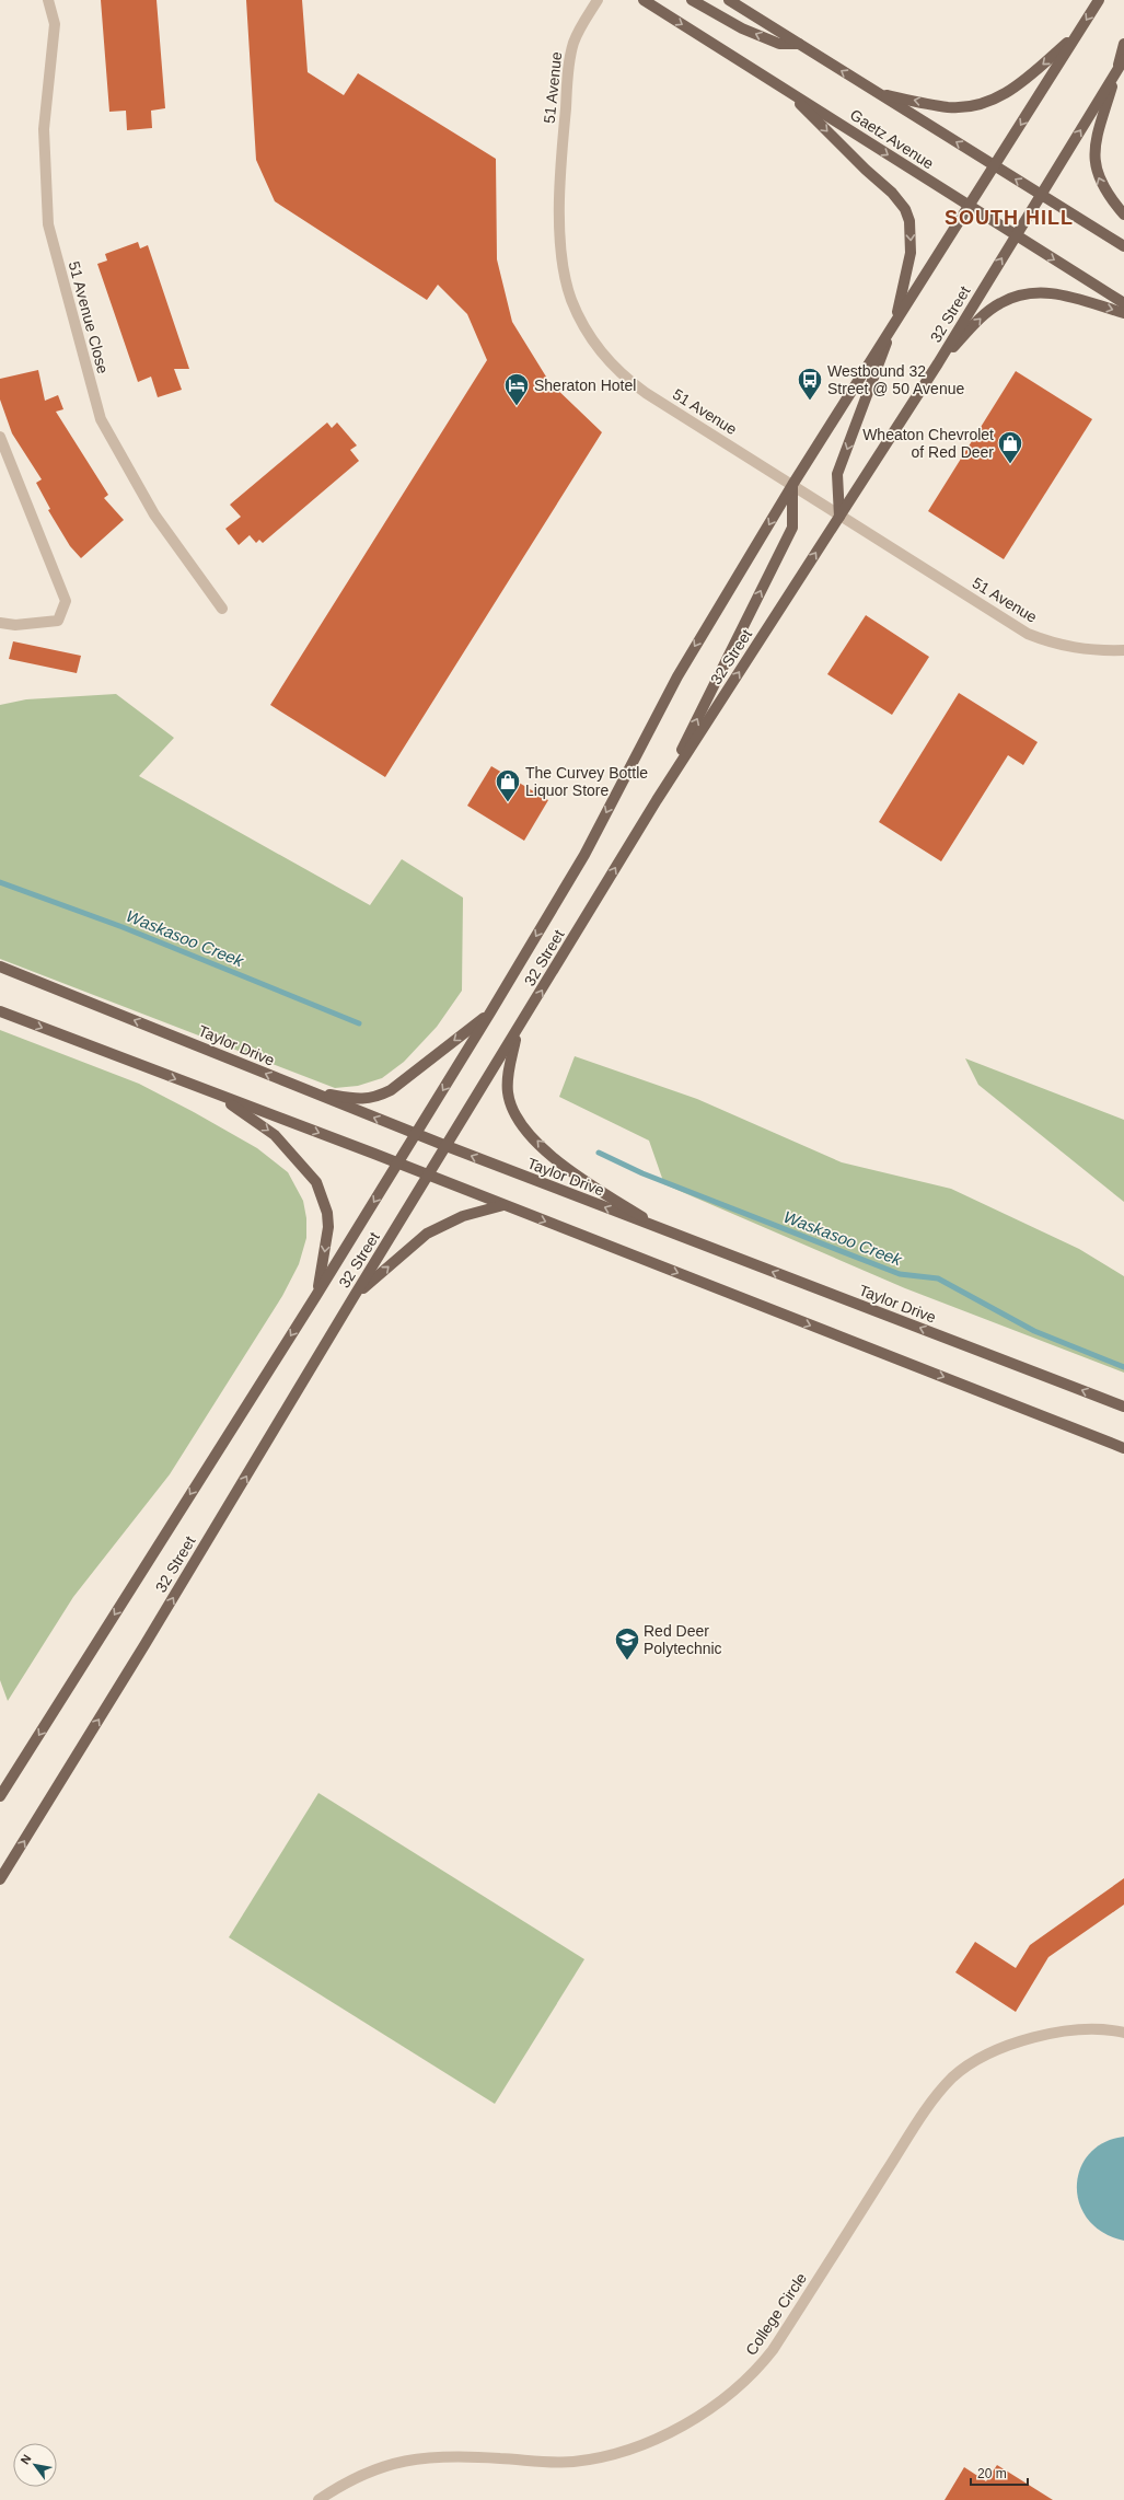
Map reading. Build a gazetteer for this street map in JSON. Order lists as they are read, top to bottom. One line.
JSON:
{"streets":{"main road":["Gaetz Avenue","32 Street","Taylor Drive"],"street":["51 Avenue","51 Avenue Close","College Circle"]},"crossings":[["51 Avenue","32 Street"],["Gaetz Avenue","32 Street"],["32 Street","Taylor Drive"]],"districts":["SOUTH HILL"],"water":["Waskasoo Creek"],"places":{"bus stop":["Westbound 32 Street @ 50 Avenue"],"hotel":["Sheraton Hotel"],"shop":["Wheaton Chevrolet of Red Deer","The Curvey Bottle Liquor Store"],"school or university":["Red Deer Polytechnic"]},"scale_bar":"20 m","north":"top left"}
